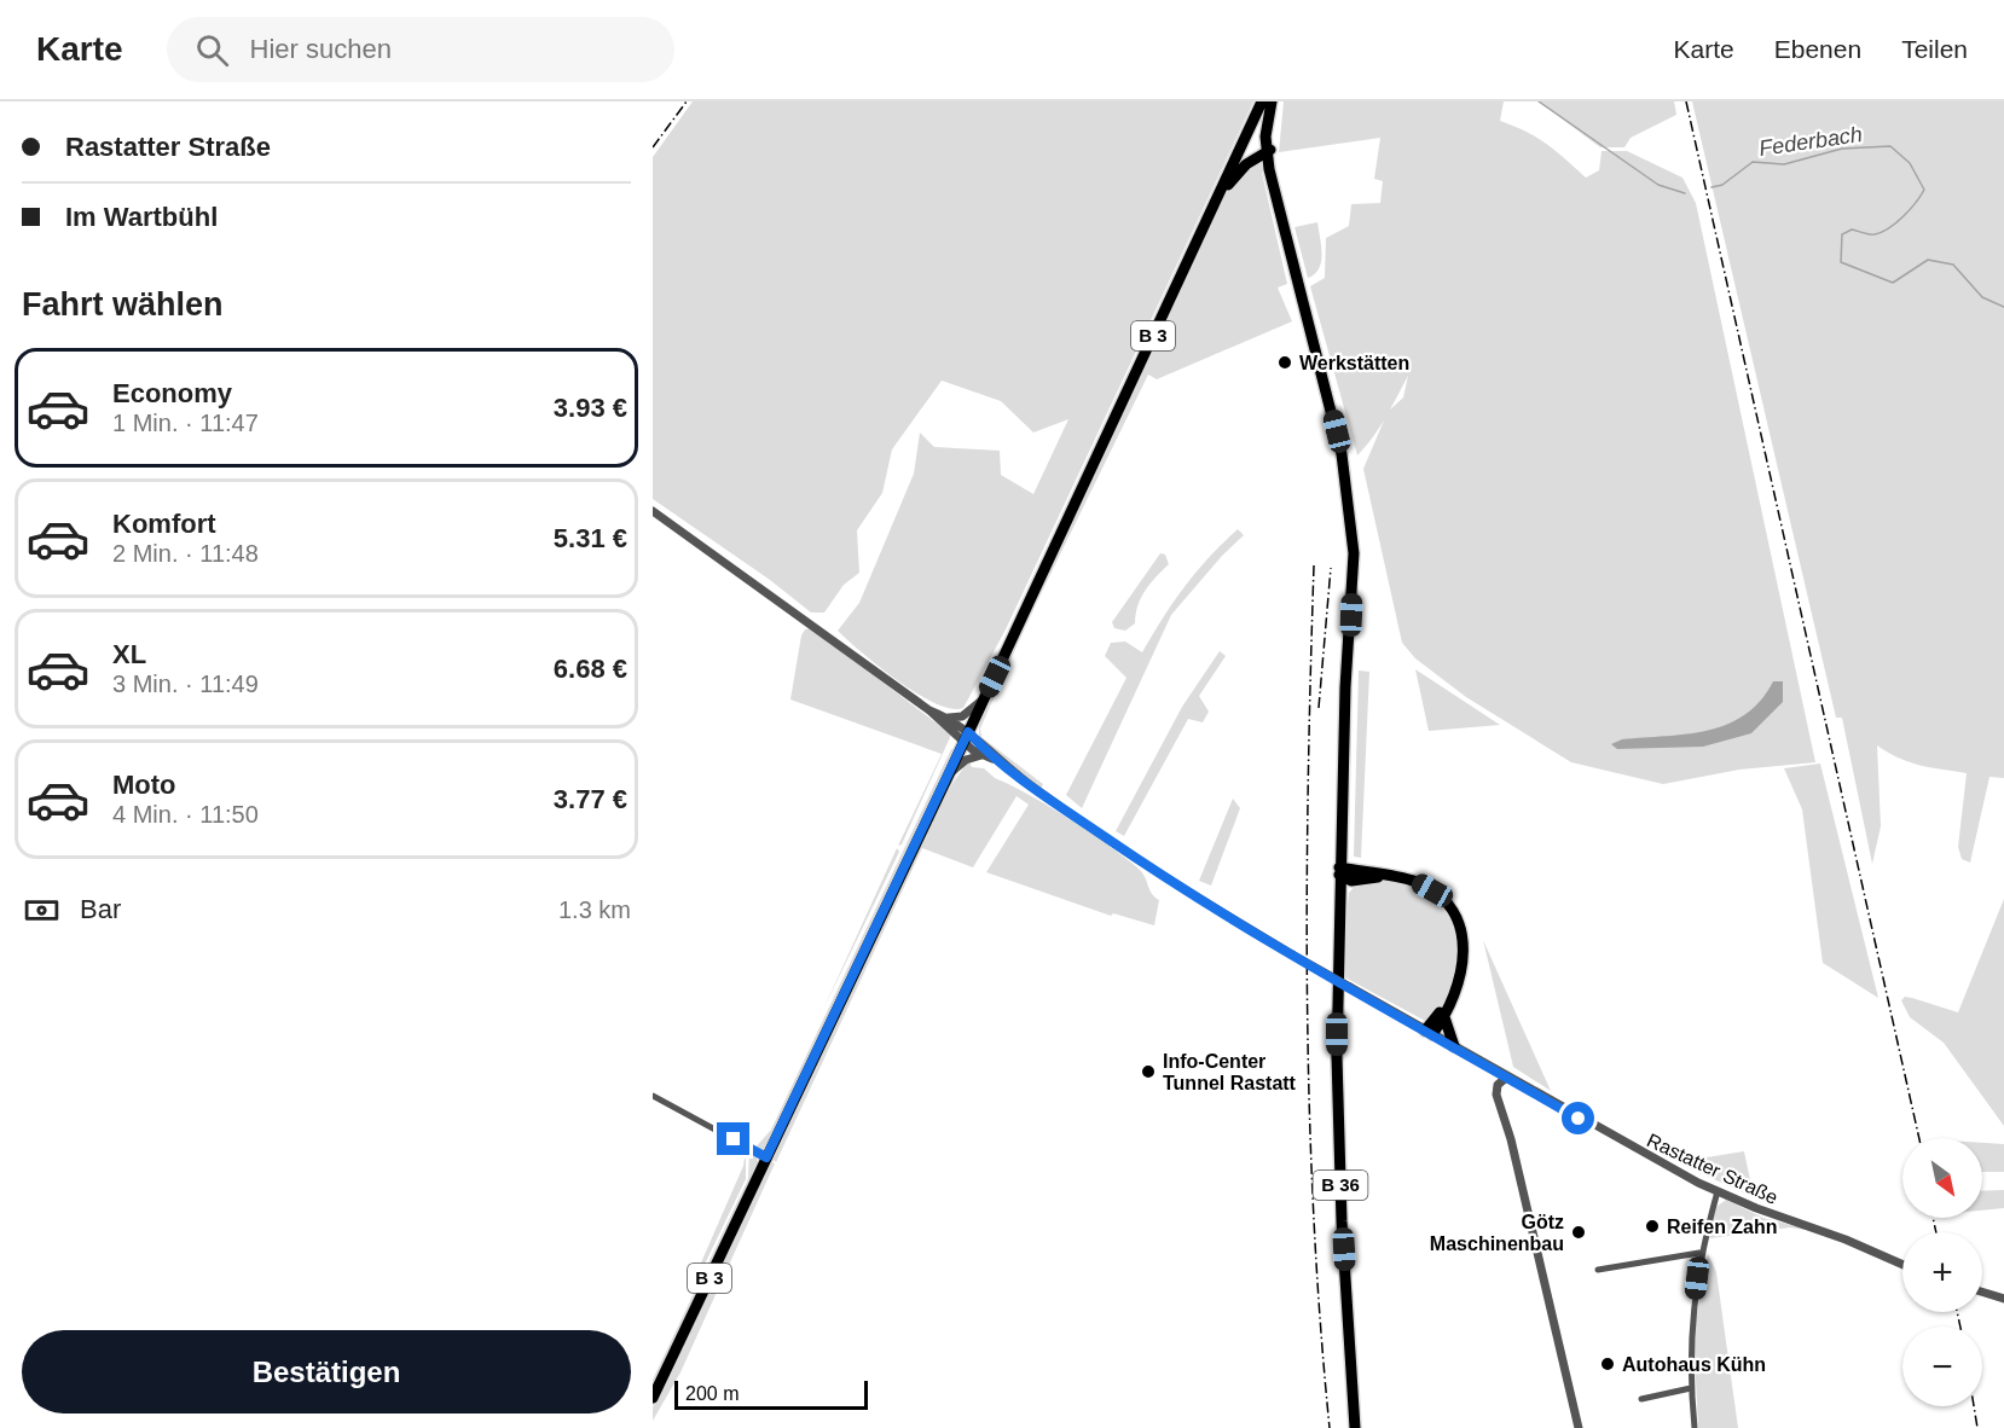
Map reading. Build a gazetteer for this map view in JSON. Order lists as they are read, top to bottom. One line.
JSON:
{"streets":{"main road":["B 3","B 36"],"street":["Rastatter Straße"]},"crossings":[["B 3","B 36"]],"water":["Federbach"],"places":["Werkstätten","Info-Center Tunnel Rastatt","Reifen Zahn","Götz Maschinenbau","Autohaus Kühn"],"scale_bar":"200 m","north":"bottom right","page":{"header":"Karte","search":"Hier suchen","nav":["Karte","Ebenen","Teilen"],"banner":["Rastatter Straße","Im Wartbühl"],"heading":"Fahrt wählen","list":[{"name":"Economy","note":"1 Min. · 11:47","value":"3.93 €"},{"name":"Komfort","note":"2 Min. · 11:48","value":"5.31 €"},{"name":"XL","note":"3 Min. · 11:49","value":"6.68 €"},{"name":"Moto","note":"4 Min. · 11:50","value":"3.77 €"}],"pay":["Bar","1.3 km"],"map_buttons":["+","−"],"buttons":"Bestätigen","scale":"200 m"}}
